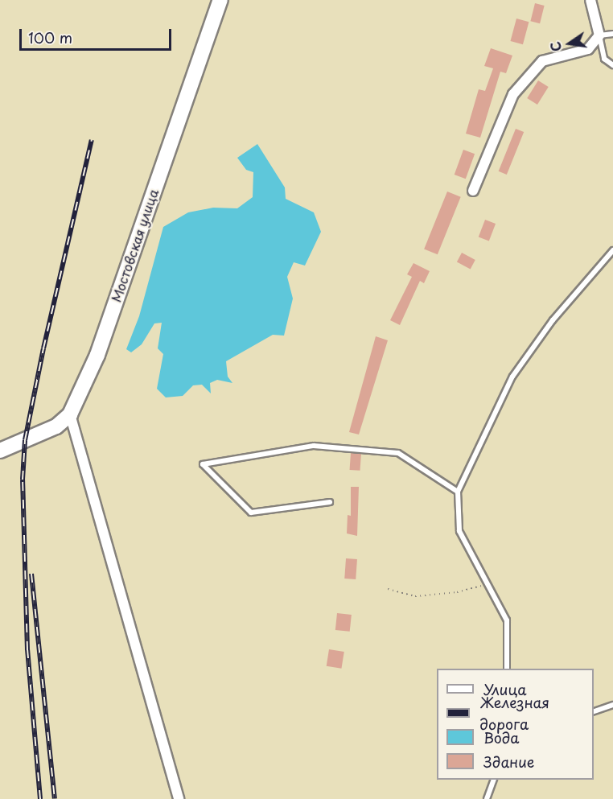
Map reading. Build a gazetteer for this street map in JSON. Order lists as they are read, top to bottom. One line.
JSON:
{"streets":{"street":["Мостовская улица"]},"legend":["Улица","Железная дорога","Вода","Здание"],"scale_bar":"100 m","north":"left"}
